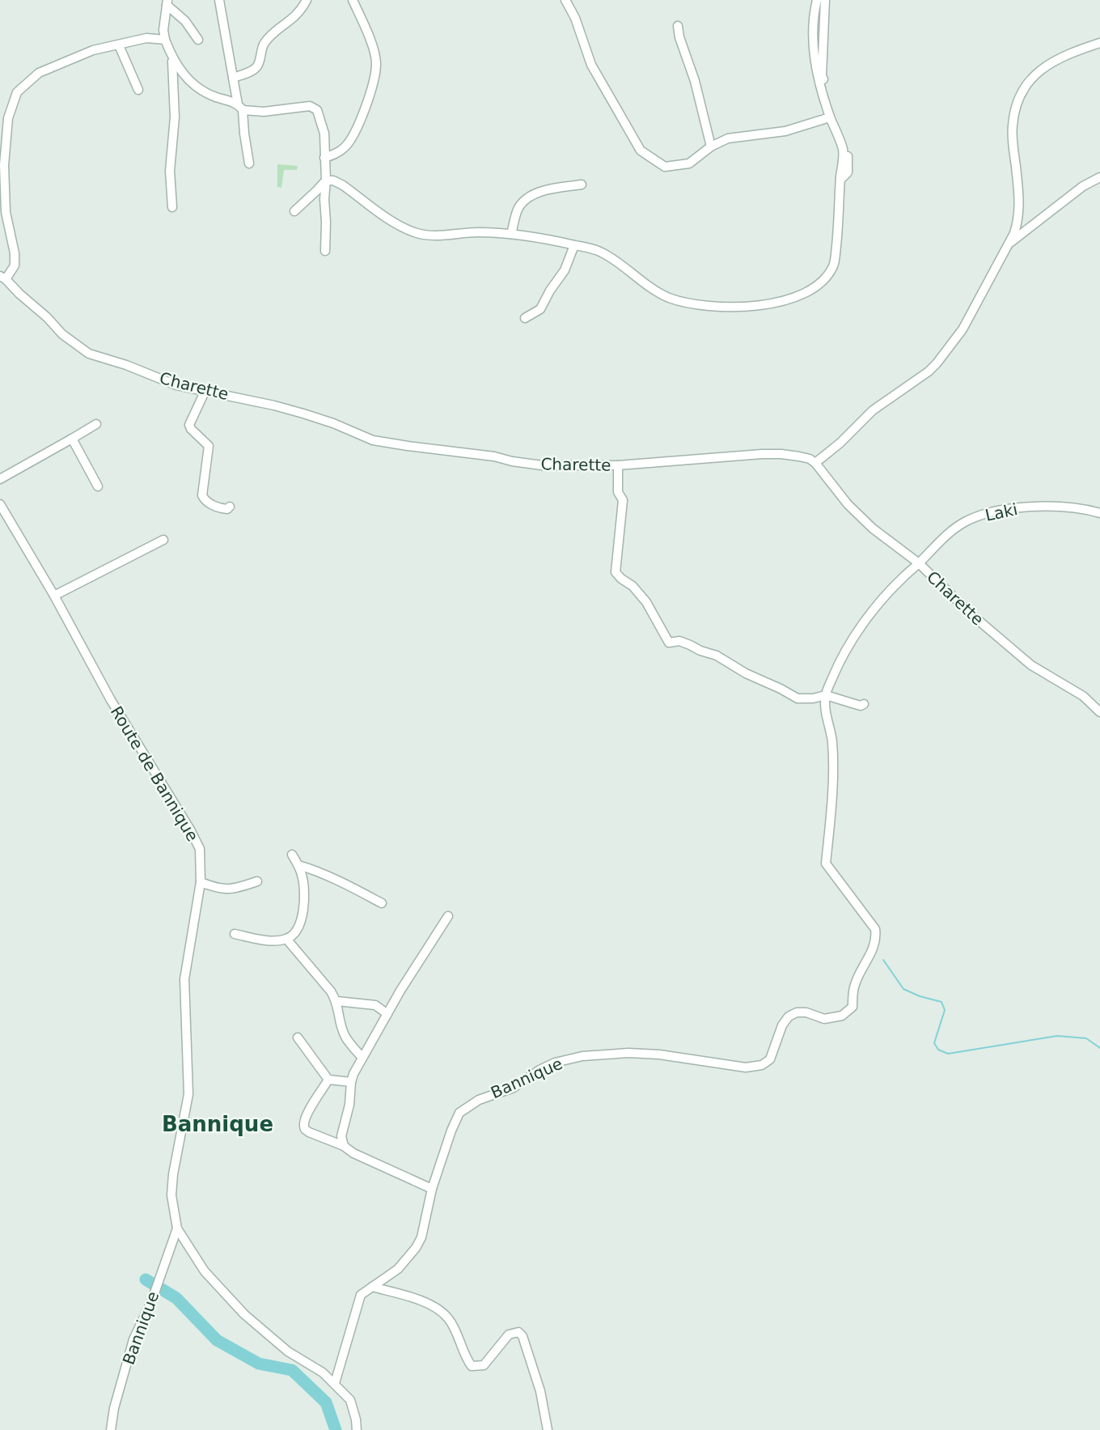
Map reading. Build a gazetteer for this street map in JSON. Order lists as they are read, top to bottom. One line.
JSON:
{"streets":{"street":["Charette","Laki","Route de Bannique","Bannique"]},"crossings":[["Charette","Laki"],["Laki","Bannique"],["Route de Bannique","Bannique"]],"districts":["Bannique"]}
